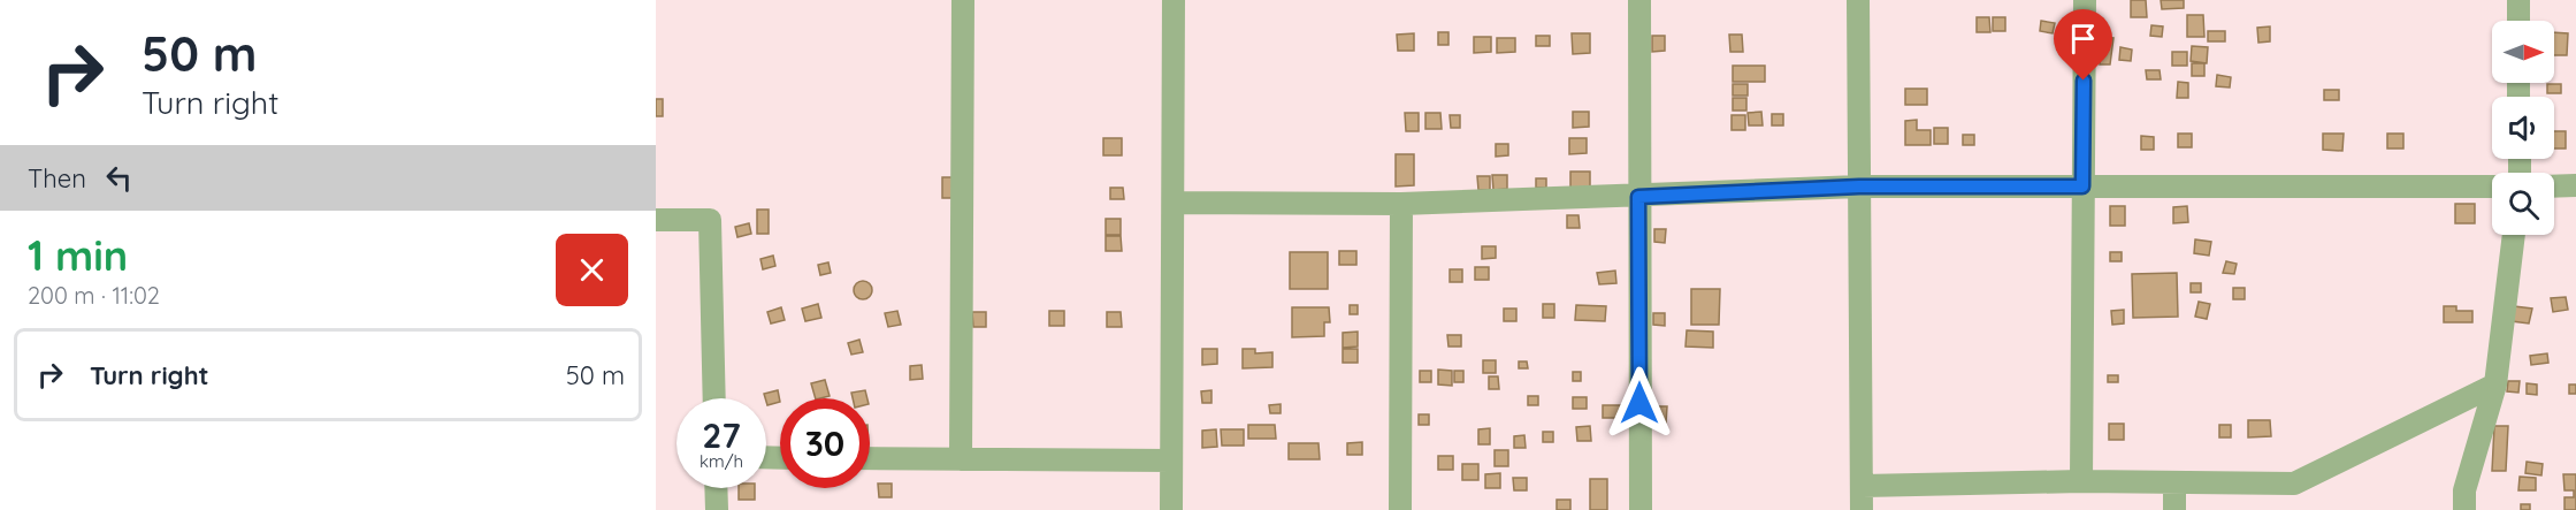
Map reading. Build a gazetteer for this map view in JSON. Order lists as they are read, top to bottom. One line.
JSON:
{"north":"right","page":{"turn":["50 m","Turn right"],"then":"Then","heading":["1 min","200 m · 11:02"],"list":[{"name":"Turn right","value":"50 m"}],"speed":"27 km/h","limit":"30"}}
